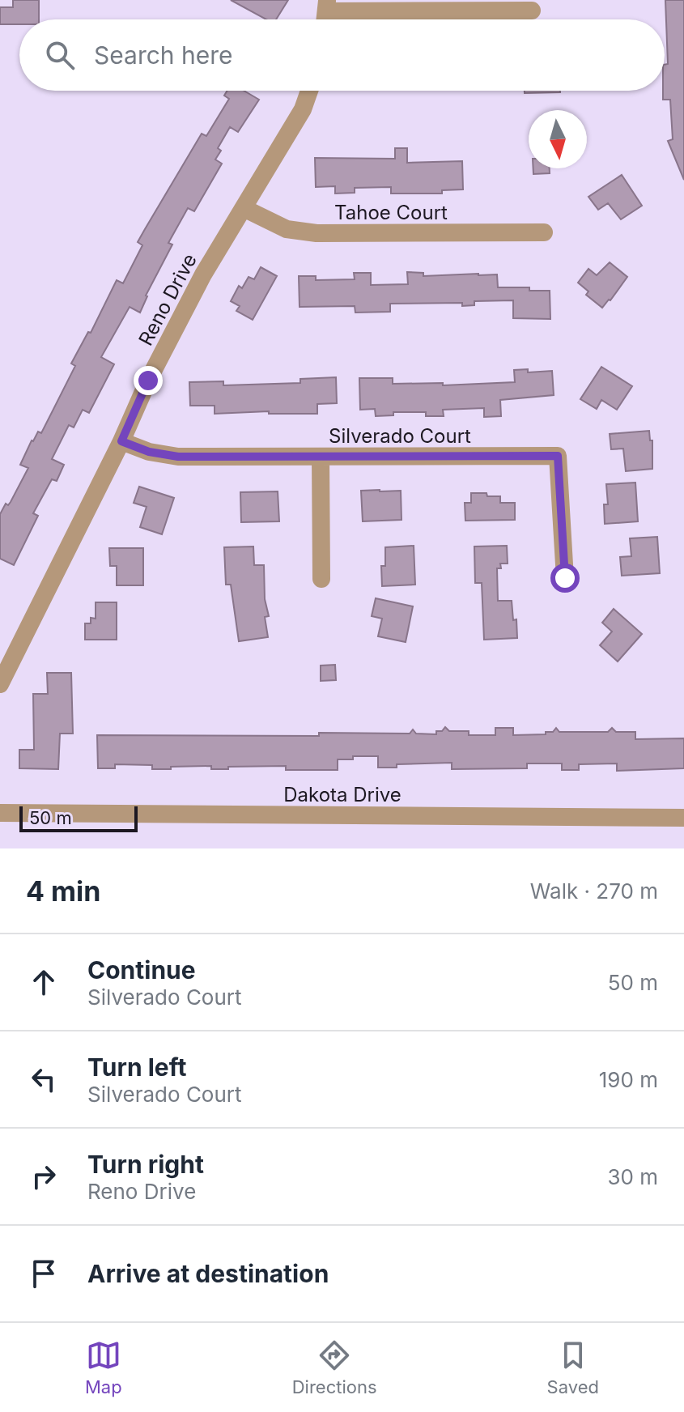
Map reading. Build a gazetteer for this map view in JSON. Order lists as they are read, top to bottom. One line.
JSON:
{"streets":{"street":["Tahoe Court","Reno Drive","Silverado Court","Dakota Drive"]},"crossings":[["Tahoe Court","Reno Drive"],["Reno Drive","Silverado Court"]],"scale_bar":"50 m","north":"bottom","page":{"search":"Search here","scale":"50 m","heading":["4 min","Walk · 270 m"],"list":[["Continue","Silverado Court","50 m"],["Turn left","Silverado Court","190 m"],["Turn right","Reno Drive","30 m"],"Arrive at destination"],"nav":["Map","Directions","Saved"]}}
